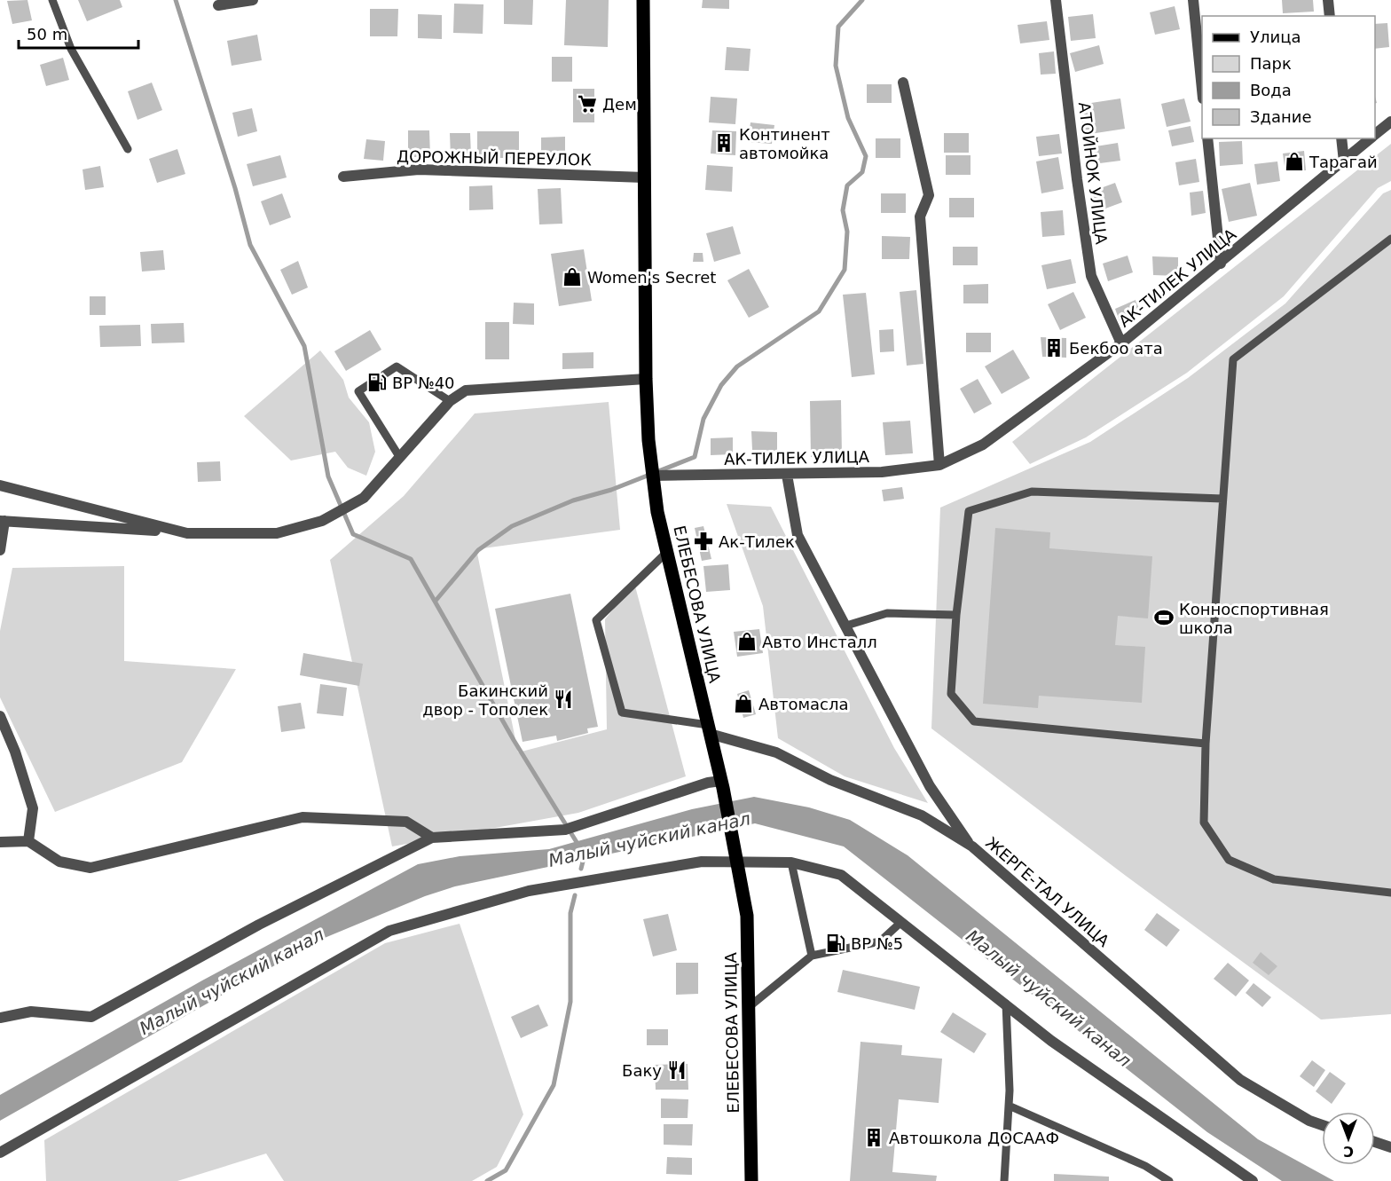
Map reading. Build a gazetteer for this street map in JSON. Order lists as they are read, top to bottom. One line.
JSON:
{"streets":{"main road":["ЕЛЕБЕСОВА УЛИЦА"],"street":["ДОРОЖНЫЙ ПЕРЕУЛОК","АТОЙНОК УЛИЦА","АК-ТИЛЕК УЛИЦА","ЖЕРГЕ-ТАЛ УЛИЦА"]},"crossings":[["ДОРОЖНЫЙ ПЕРЕУЛОК","ЕЛЕБЕСОВА УЛИЦА"],["АТОЙНОК УЛИЦА","АК-ТИЛЕК УЛИЦА"],["АК-ТИЛЕК УЛИЦА","ЕЛЕБЕСОВА УЛИЦА"],["ЕЛЕБЕСОВА УЛИЦА","ЖЕРГЕ-ТАЛ УЛИЦА"]],"water":["Малый чуйский канал"],"places":{"supermarket":["Дем"],"building":["Континент автомойка","Бекбоо ата","Автошкола ДОСААФ"],"shop":["Тарагай","Women's Secret","Авто Инсталл","Автомасла"],"fuel station":["BP №40","BP №5"],"pharmacy":["Ак-Тилек"],"sports":["Конноспортивная школа"],"restaurant":["Бакинский двор - Тополек","Баку"]},"legend":["Улица","Парк","Вода","Здание"],"scale_bar":"50 m","north":"bottom"}
